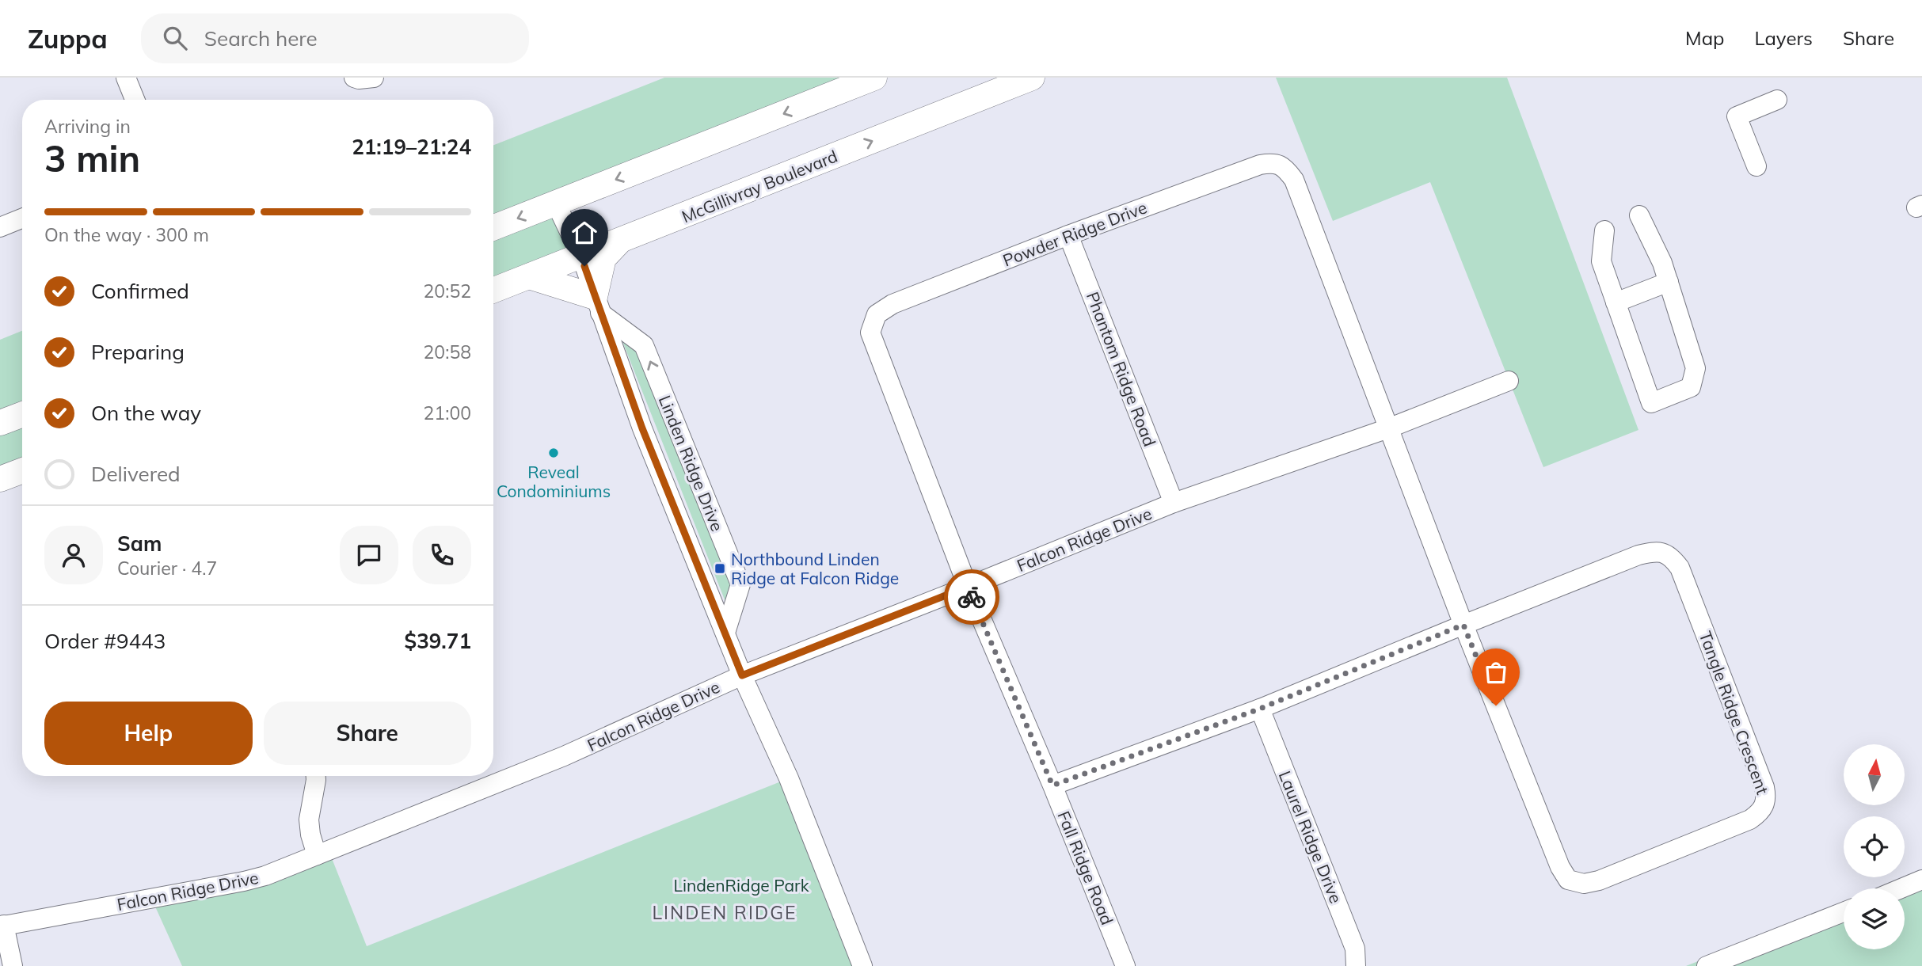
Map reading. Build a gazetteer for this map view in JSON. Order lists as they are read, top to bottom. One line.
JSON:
{"streets":{"main road":["McGillivray Boulevard"],"street":["Powder Ridge Drive","Phantom Ridge Road","Linden Ridge Drive","Falcon Ridge Drive","Tangle Ridge Crescent","Laurel Ridge Drive","Fall Ridge Road"]},"crossings":[["McGillivray Boulevard","Linden Ridge Drive"],["Powder Ridge Drive","Phantom Ridge Road"],["Powder Ridge Drive","Falcon Ridge Drive"],["Powder Ridge Drive","Tangle Ridge Crescent"],["Powder Ridge Drive","Fall Ridge Road"],["Phantom Ridge Road","Falcon Ridge Drive"],["Linden Ridge Drive","Falcon Ridge Drive"],["Falcon Ridge Drive","Tangle Ridge Crescent"],["Falcon Ridge Drive","Fall Ridge Road"]],"districts":["LINDEN RIDGE"],"parks":["LindenRidge Park"],"places":{"other":["Reveal Condominiums"],"transit":["Northbound Linden Ridge at Falcon Ridge"]},"north":"top","page":{"header":"Zuppa","search":"Search here","nav":["Map","Layers","Share"],"heading":["3 min","Arriving in","21:19–21:24"],"panel":["Sam","Courier · 4.7","Order #9443","$39.71"],"bar":"On the way · 300 m","list":[["Confirmed","20:52"],["Preparing","20:58"],["On the way","21:00"],"Delivered"],"buttons":["Help","Share"]}}
